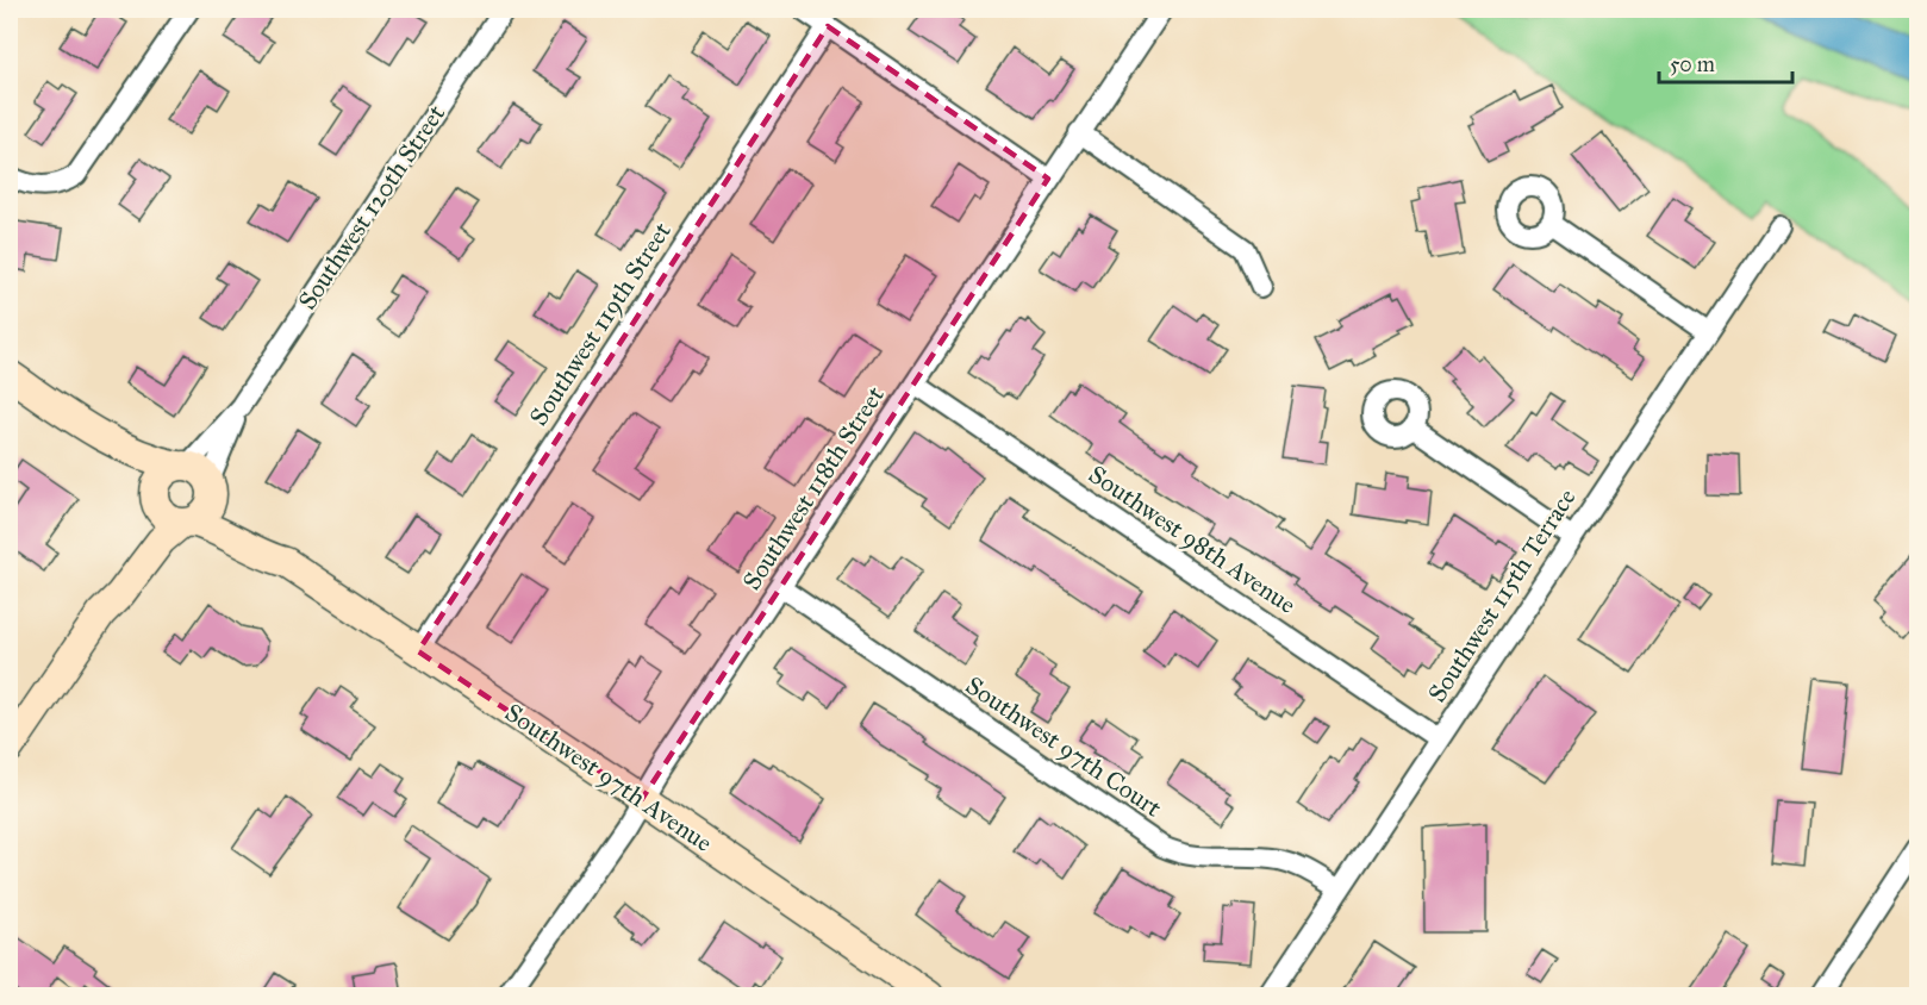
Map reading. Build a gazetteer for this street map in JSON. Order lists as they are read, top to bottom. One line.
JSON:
{"streets":{"street":["Southwest 120th Street","Southwest 119th Street","Southwest 118th Street","Southwest 98th Avenue","Southwest 115th Terrace","Southwest 97th Court","Southwest 97th Avenue"]},"crossings":[["Southwest 120th Street","Southwest 97th Avenue"],["Southwest 119th Street","Southwest 97th Avenue"],["Southwest 118th Street","Southwest 98th Avenue"],["Southwest 118th Street","Southwest 97th Court"],["Southwest 118th Street","Southwest 97th Avenue"],["Southwest 98th Avenue","Southwest 115th Terrace"],["Southwest 115th Terrace","Southwest 97th Court"]],"scale_bar":"50 m"}
